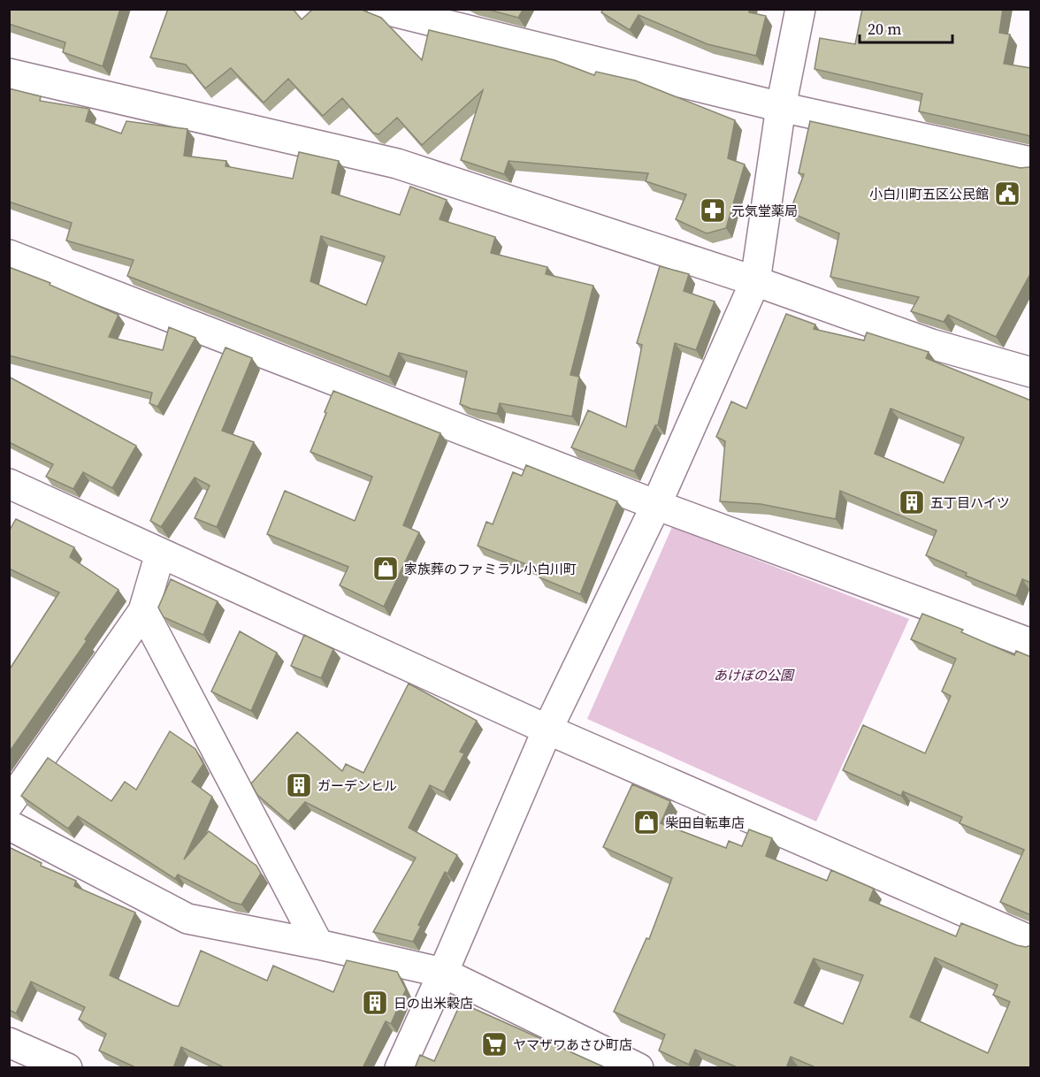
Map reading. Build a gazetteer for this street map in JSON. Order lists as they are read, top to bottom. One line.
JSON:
{"parks":["あけぼの公園"],"places":{"public building":["小白川町五区公民館"],"pharmacy":["元気堂薬局"],"building":["五丁目ハイツ","ガーデンヒル","日の出米穀店"],"shop":["家族葬のファミラル小白川町","柴田自転車店"],"supermarket":["ヤマザワあさひ町店"]},"scale_bar":"20 m"}
